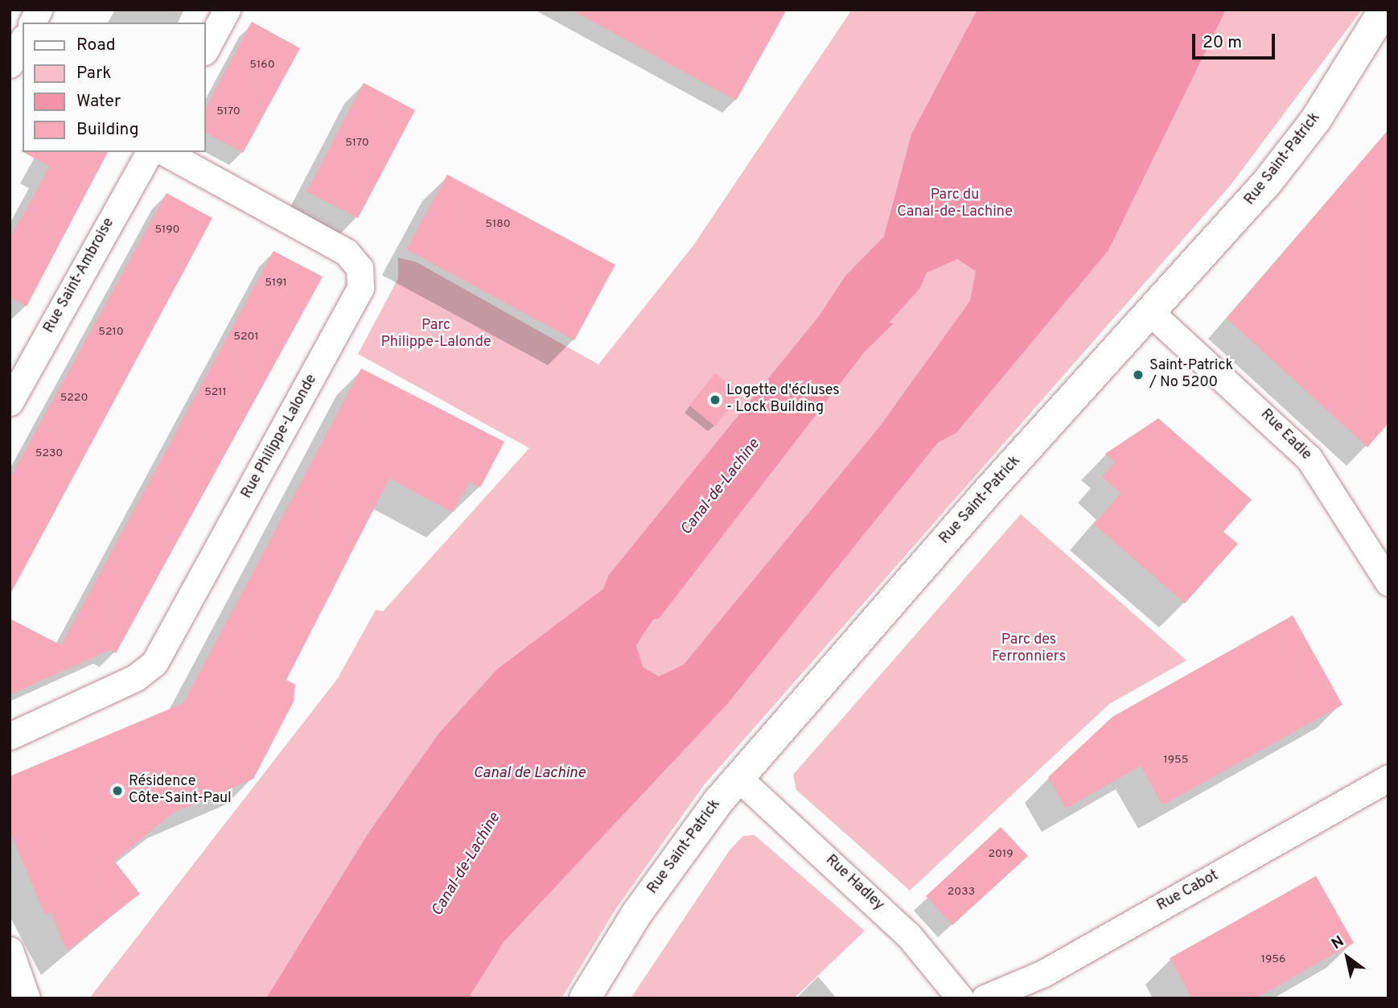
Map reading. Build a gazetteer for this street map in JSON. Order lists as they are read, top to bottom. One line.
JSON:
{"streets":{"main road":["Rue Saint-Patrick"],"street":["Rue Saint-Ambroise","Rue Eadie","Rue Philippe-Lalonde","Rue Hadley","Rue Cabot"]},"crossings":[["Rue Saint-Patrick","Rue Eadie"],["Rue Saint-Patrick","Rue Hadley"]],"water":["Canal-de-Lachine","Canal de Lachine"],"parks":["Parc du Canal-de-Lachine","Parc Philippe-Lalonde","Parc des Ferronniers"],"places":["Saint-Patrick / No 5200","Logette d'écluses - Lock Building","Résidence Côte-Saint-Paul"],"house_numbers":["5160","5170","5170","5180","5190","5191","5210","5201","5211","5220","5230","1955","2019","2033","1956"],"legend":["Road","Park","Water","Building"],"scale_bar":"20 m","north":"top left"}
